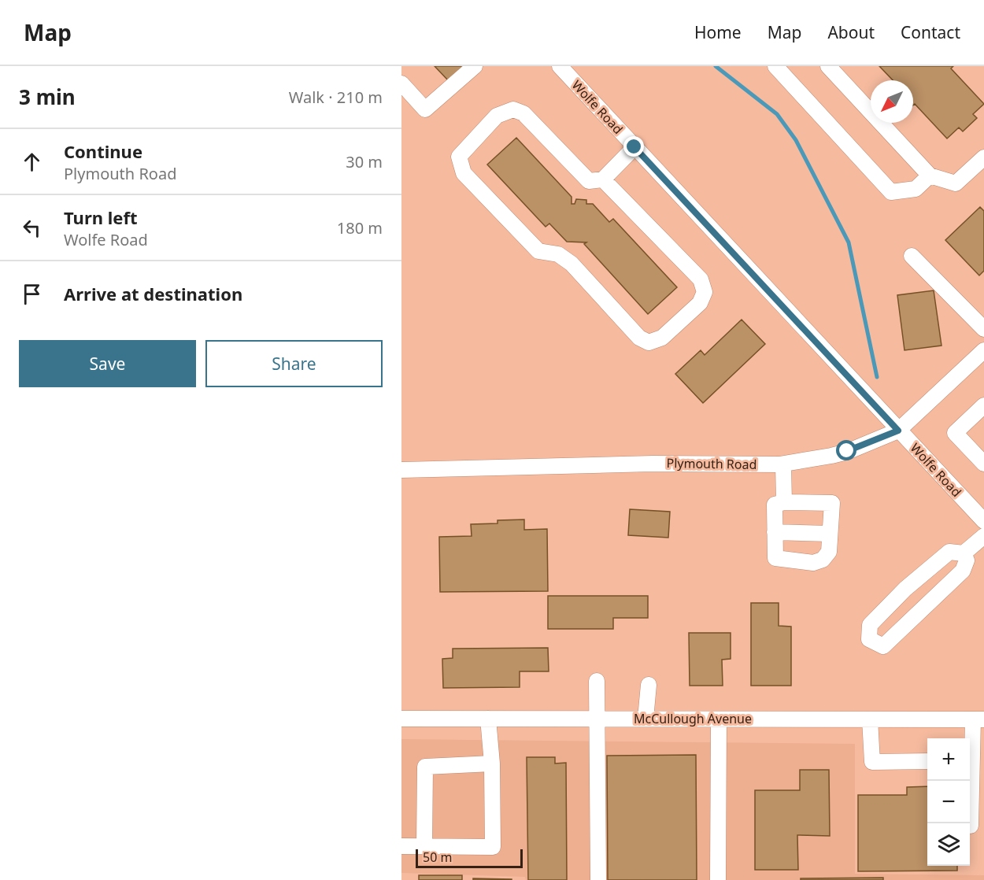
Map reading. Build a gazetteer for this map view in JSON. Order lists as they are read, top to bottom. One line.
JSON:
{"streets":{"street":["Wolfe Road","Plymouth Road","McCullough Avenue"]},"crossings":[["Wolfe Road","Plymouth Road"]],"scale_bar":"50 m","north":"bottom left","page":{"header":"Map","nav":["Home","Map","About","Contact"],"heading":["3 min","Walk · 210 m"],"list":[["Continue","Plymouth Road","30 m"],["Turn left","Wolfe Road","180 m"],"Arrive at destination"],"buttons":["Save","Share"],"map_buttons":["+","−"],"scale":"50 m"}}
